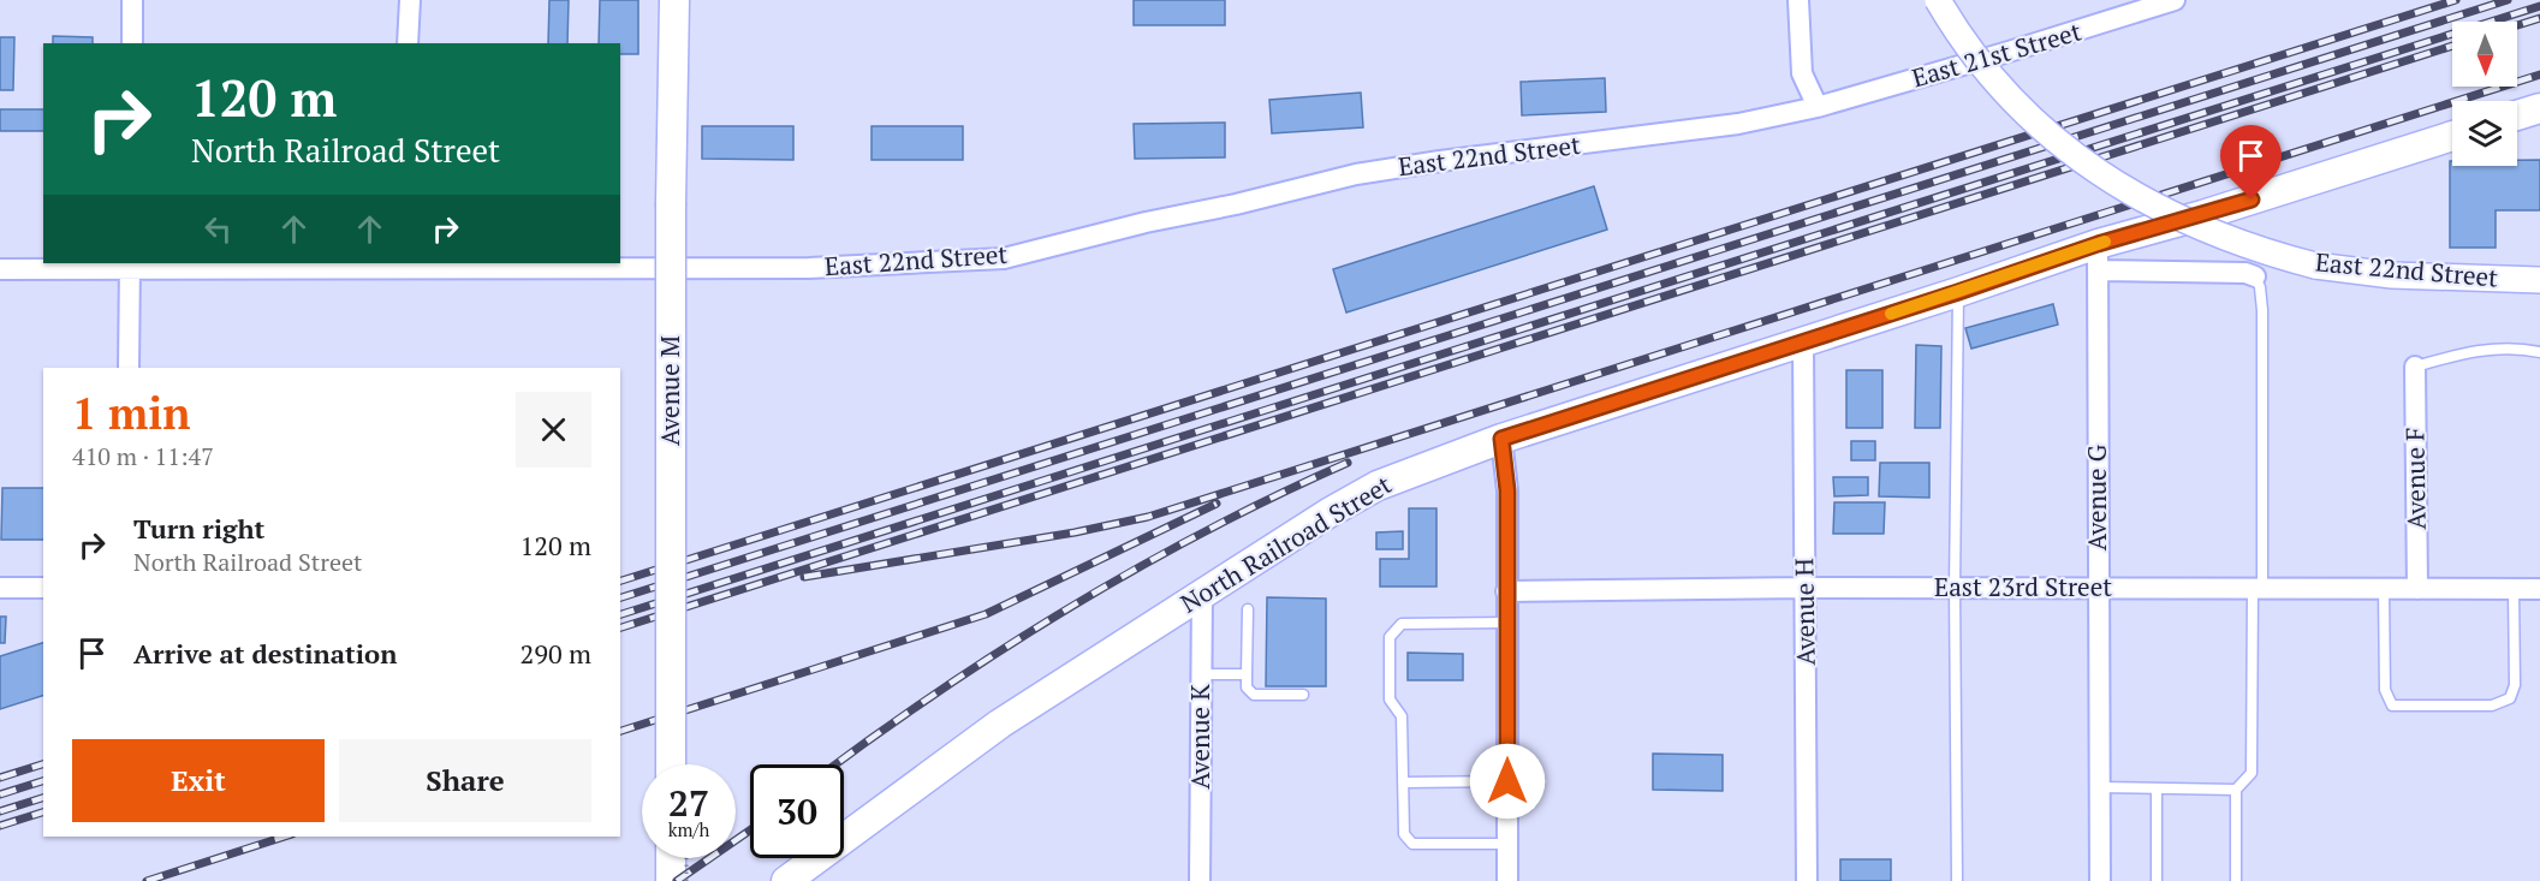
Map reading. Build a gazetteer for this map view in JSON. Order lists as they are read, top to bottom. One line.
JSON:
{"streets":{"main road":["Avenue M","North Railroad Street"],"street":["East 21st Street","East 22nd Street","Avenue F","Avenue G","East 23rd Street","Avenue H","Avenue K"]},"crossings":[["East 21st Street","East 22nd Street"],["Avenue F","East 23rd Street"],["Avenue G","North Railroad Street"],["Avenue G","East 23rd Street"],["North Railroad Street","Avenue H"],["North Railroad Street","Avenue K"],["East 23rd Street","Avenue H"]],"north":"bottom","page":{"turn":["120 m","North Railroad Street"],"heading":["1 min","410 m · 11:47"],"list":[{"name":"Turn right","note":"North Railroad Street","value":"120 m"},{"name":"Arrive at destination","value":"290 m"}],"buttons":["Exit","Share"],"speed":"27 km/h","limit":"30"}}
